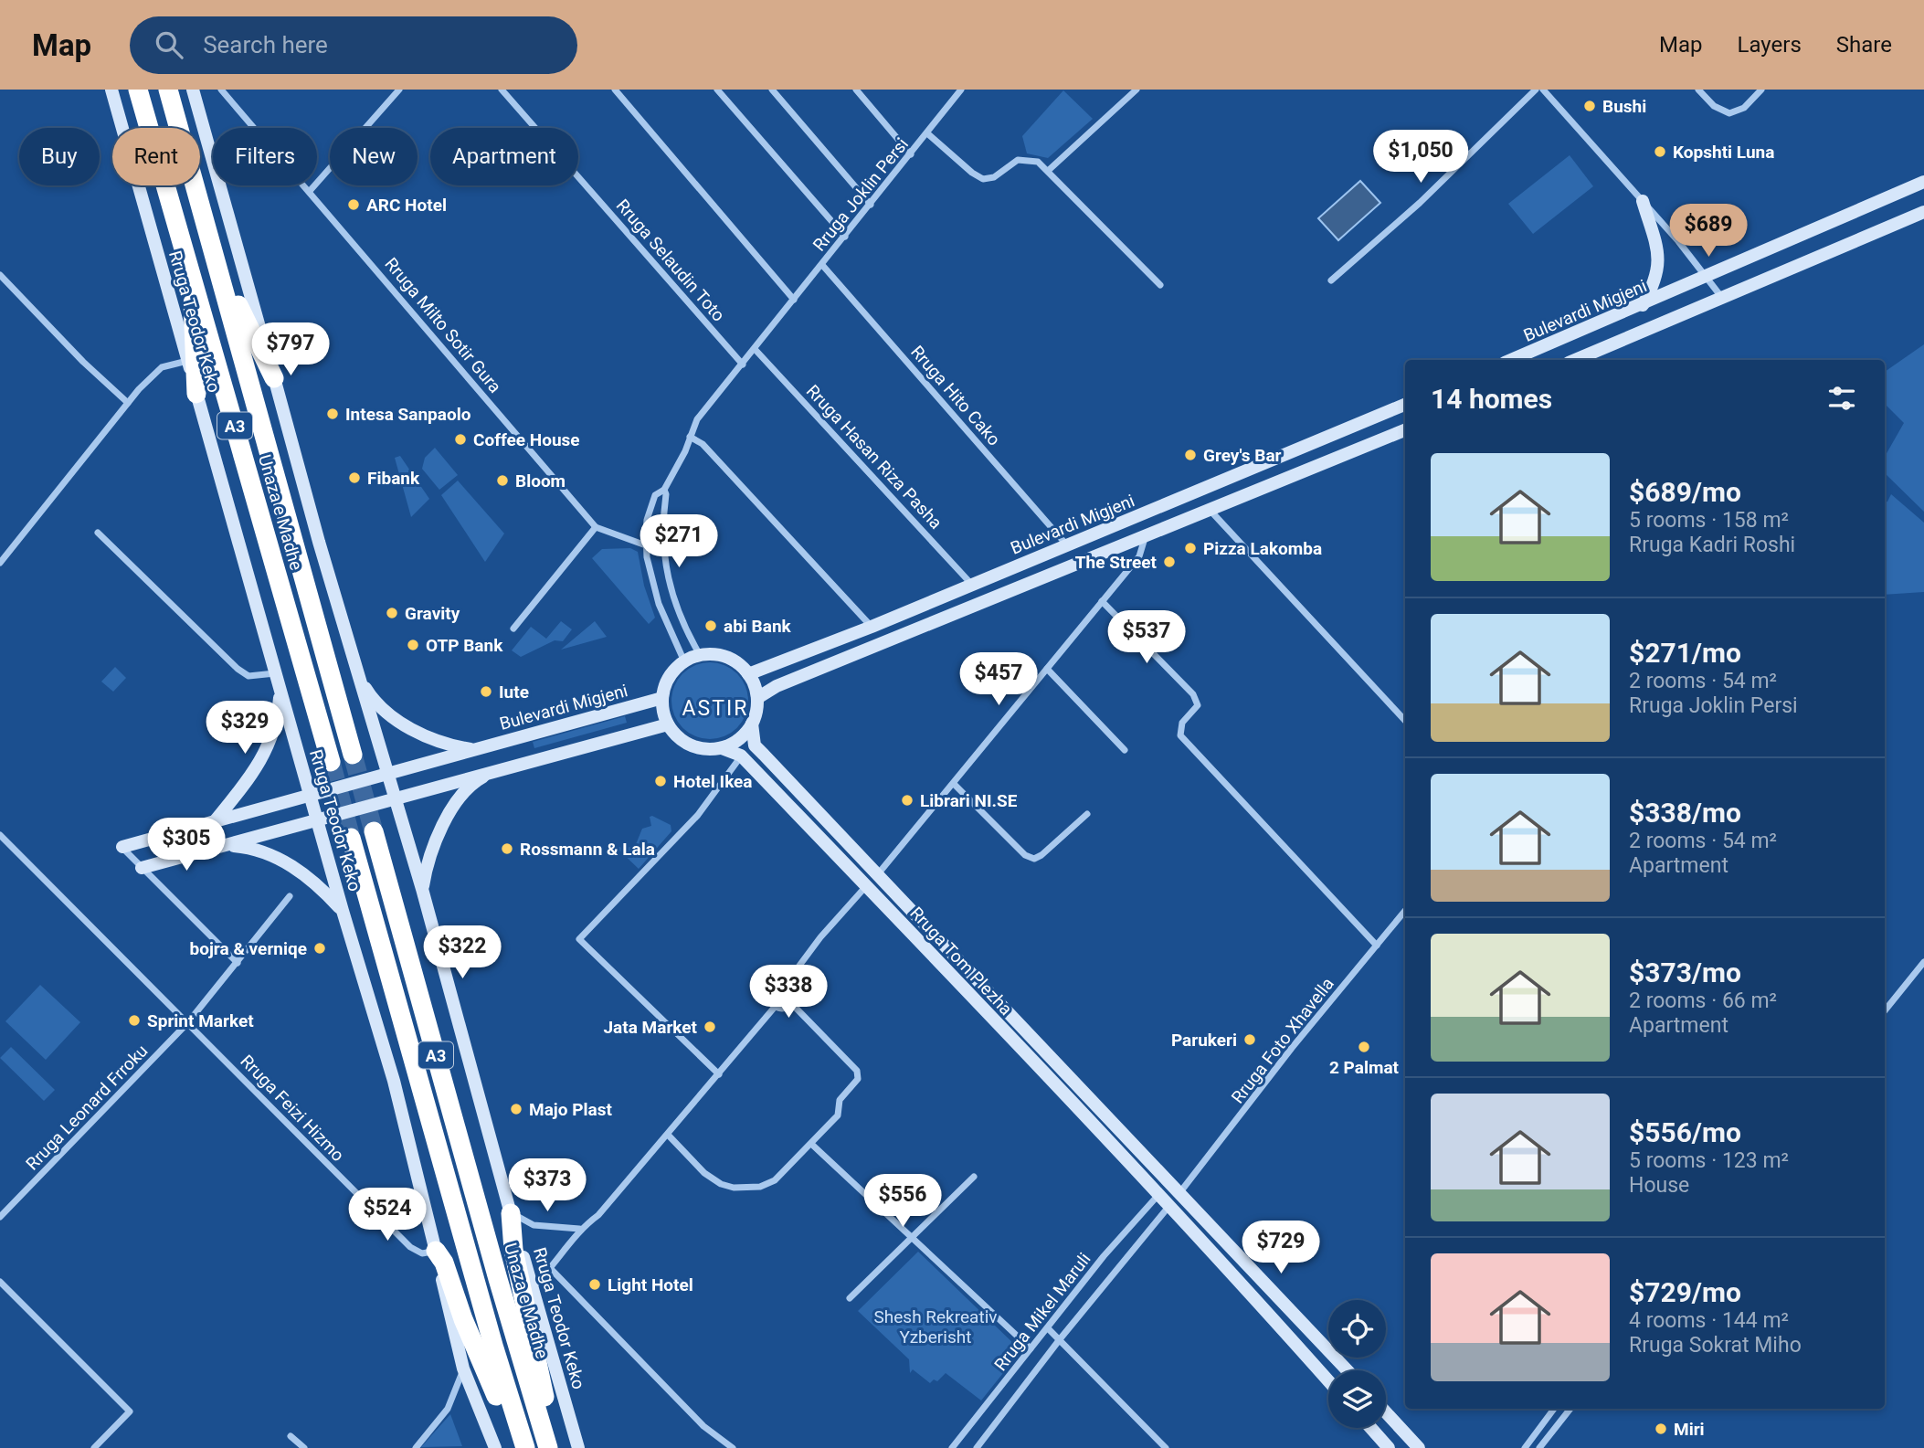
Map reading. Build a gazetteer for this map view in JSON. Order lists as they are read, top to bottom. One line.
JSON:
{"streets":{"highway":["A3","Unaza e Madhe"],"main road":["Bulevardi Migjeni","Rruga Teodor Keko","Rruga Tom Plezha"],"street":["Rruga Joklin Persi","Rruga Selaudin Toto","Rruga Milto Sotir Gura","Rruga Hito Cako","Rruga Hasan Riza Pasha","Rruga Foto Xhavella","Rruga Leonard Frroku","Rruga Feizi Hizmo","Rruga Mikel Maruli"]},"crossings":[["Rruga Joklin Persi","Rruga Selaudin Toto"],["Rruga Joklin Persi","Bulevardi Migjeni"],["Rruga Joklin Persi","Rruga Hito Cako"],["Rruga Joklin Persi","Rruga Hasan Riza Pasha"],["Rruga Joklin Persi","Rruga Tom Plezha"],["Bulevardi Migjeni","Rruga Teodor Keko"],["Bulevardi Migjeni","Rruga Hito Cako"],["Bulevardi Migjeni","Rruga Hasan Riza Pasha"],["Bulevardi Migjeni","Rruga Tom Plezha"],["Rruga Teodor Keko","Rruga Feizi Hizmo"],["Rruga Tom Plezha","Rruga Foto Xhavella"],["Rruga Tom Plezha","Rruga Mikel Maruli"],["Rruga Leonard Frroku","Rruga Feizi Hizmo"]],"districts":["ASTIR"],"parks":["Shesh Rekreativ Yzberisht"],"places":["Bushi","Kopshti Luna","ARC Hotel","Intesa Sanpaolo","Coffee House","Grey's Bar","Fibank","Bloom","Pizza Lakomba","The Street","Gravity","abi Bank","OTP Bank","Iute","Hotel Ikea","Librari NI.SE","Rossmann & Lala","bojra & verniqe","Sprint Market","Jata Market","Parukeri","2 Palmat","Majo Plast","Light Hotel","Miri"],"page":{"header":"Map","search":"Search here","nav":["Map","Layers","Share"],"chip":["Buy","Rent","Filters","New","Apartment"],"price":["$1,050","$689","$797","$271","$537","$457","$329","$305","$322","$338","$373","$556","$524","$729"],"heading":"14 homes","list":[{"name":"$689/mo","note":"5 rooms · 158 m² · Rruga Kadri Roshi"},{"name":"$271/mo","note":"2 rooms · 54 m² · Rruga Joklin Persi"},{"name":"$338/mo","note":"2 rooms · 54 m² · Apartment"},{"name":"$373/mo","note":"2 rooms · 66 m² · Apartment"},{"name":"$556/mo","note":"5 rooms · 123 m² · House"},{"name":"$729/mo","note":"4 rooms · 144 m² · Rruga Sokrat Miho"}]}}
